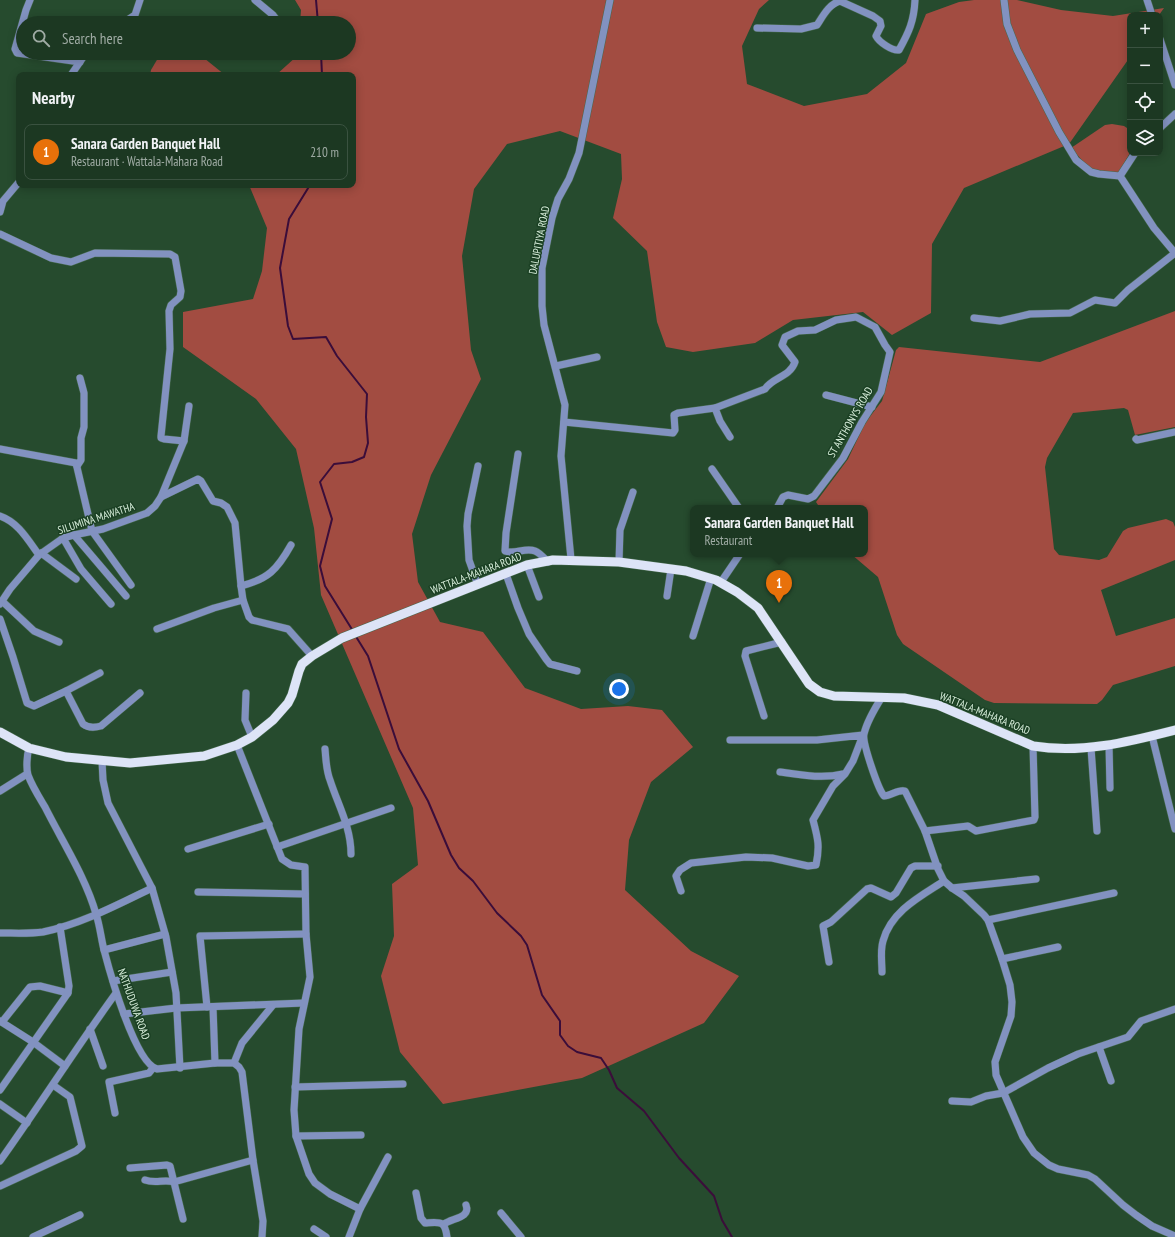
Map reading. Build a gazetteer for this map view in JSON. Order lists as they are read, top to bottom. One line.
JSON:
{"streets":{"main road":["WATTALA-MAHARA ROAD"],"street":["DALUPITIYA ROAD","ST ANTHONYS ROAD","SILUMINA MAWATHA","NATHUDUWA ROAD"]},"crossings":[["DALUPITIYA ROAD","WATTALA-MAHARA ROAD"],["SILUMINA MAWATHA","WATTALA-MAHARA ROAD"]],"page":{"map_buttons":["+","−"],"search":"Search here","heading":"Nearby","list":[{"mark":"1","name":"Sanara Garden Banquet Hall","note":"Restaurant · Wattala-Mahara Road","value":"210 m"}],"popup":["Sanara Garden Banquet Hall","Restaurant"],"pins":"1"}}
